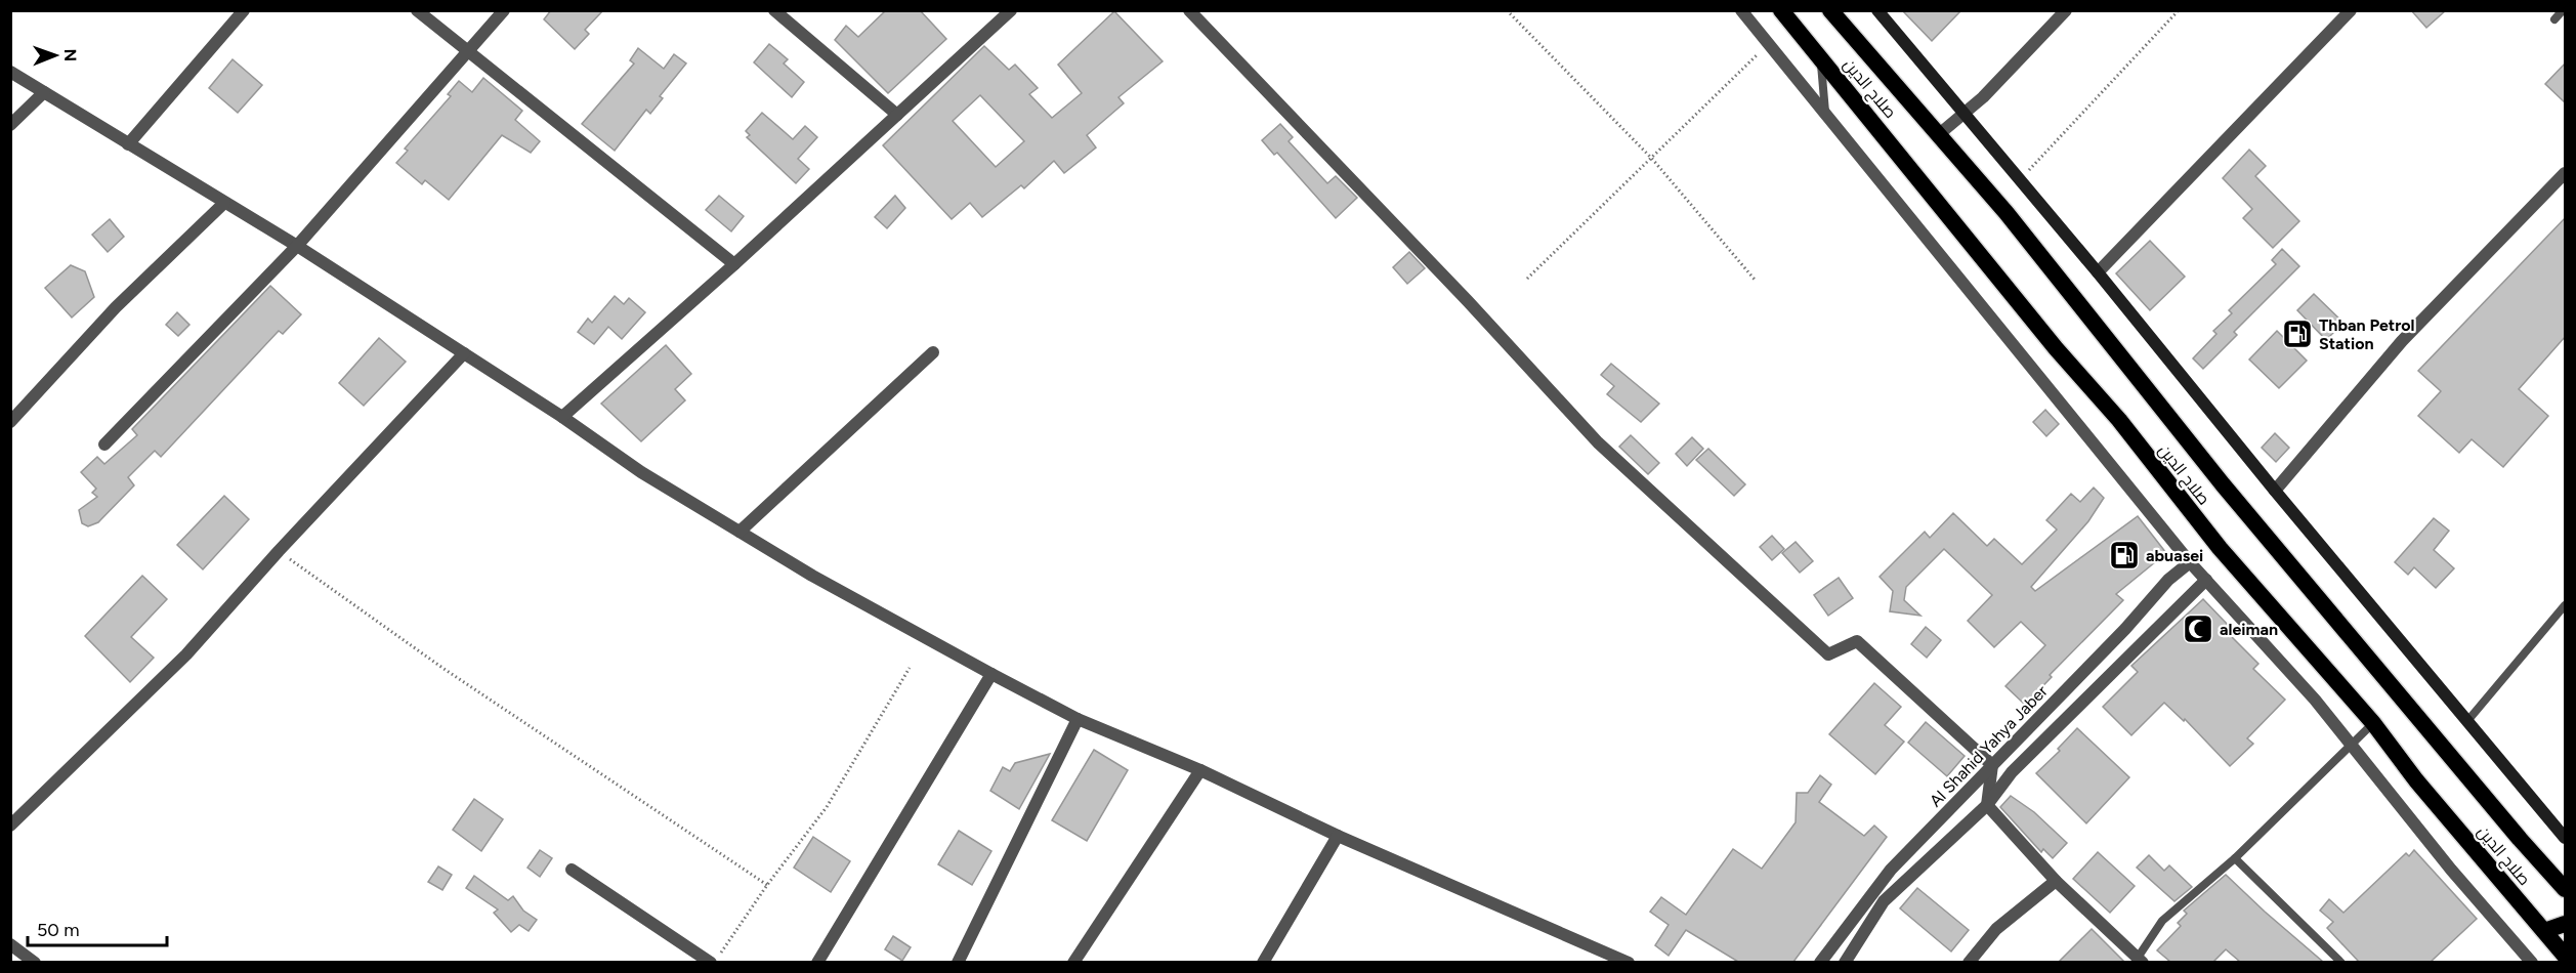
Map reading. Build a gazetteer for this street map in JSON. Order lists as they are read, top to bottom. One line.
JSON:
{"streets":{"highway":["صلاح الدين"],"street":["Al Shahid Yahya Jaber"]},"places":{"fuel station":["Thban Petrol Station","abuasei"],"mosque":["aleiman"]},"scale_bar":"50 m","north":"right"}
